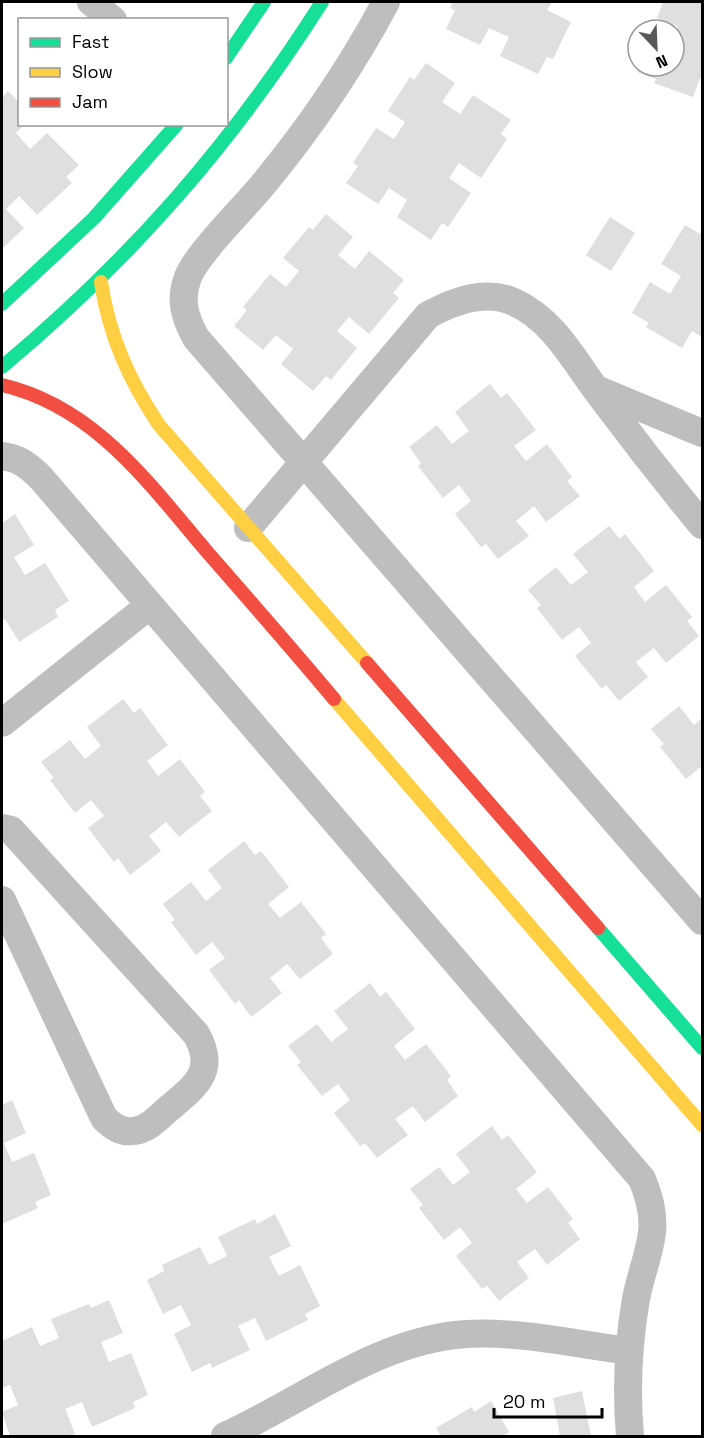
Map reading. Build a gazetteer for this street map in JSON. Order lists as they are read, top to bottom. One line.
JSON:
{"legend":["Fast","Slow","Jam"],"scale_bar":"20 m","north":"bottom right"}
